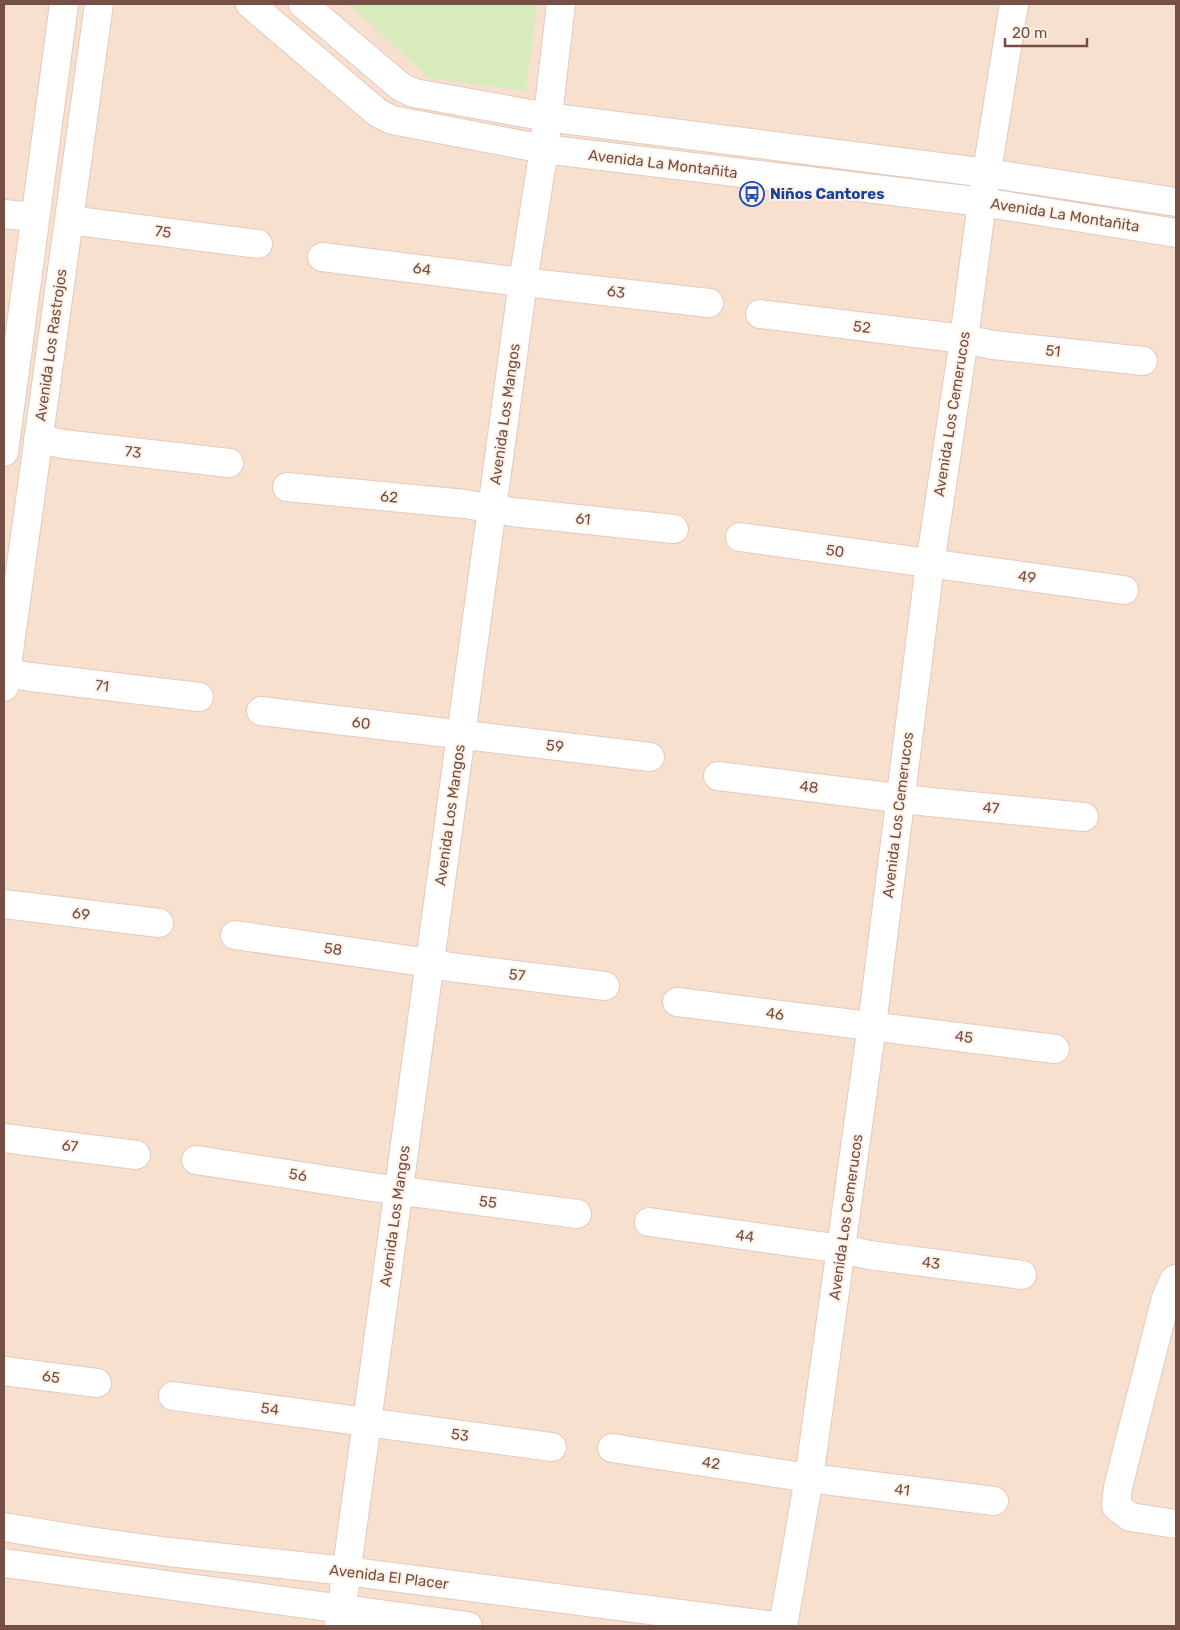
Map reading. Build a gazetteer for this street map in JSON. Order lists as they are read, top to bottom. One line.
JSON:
{"streets":{"street":["Avenida La Montañita","75","64","63","52","Avenida Los Rastrojos","51","Avenida Los Mangos","Avenida Los Cemerucos","73","62","61","50","49","71","60","59","48","47","69","58","57","46","45","67","56","55","44","43","65","54","53","42","41","Avenida El Placer"]},"crossings":[["Avenida La Montañita","Avenida Los Mangos"],["Avenida La Montañita","Avenida Los Cemerucos"],["75","Avenida Los Rastrojos"],["64","63"],["64","Avenida Los Mangos"],["63","Avenida Los Mangos"],["52","51"],["52","Avenida Los Cemerucos"],["Avenida Los Rastrojos","73"],["Avenida Los Rastrojos","71"],["51","Avenida Los Cemerucos"],["Avenida Los Mangos","62"],["Avenida Los Mangos","61"],["Avenida Los Mangos","60"],["Avenida Los Mangos","59"],["Avenida Los Mangos","58"],["Avenida Los Mangos","57"],["Avenida Los Mangos","56"],["Avenida Los Mangos","55"],["Avenida Los Mangos","54"],["Avenida Los Mangos","53"],["Avenida Los Mangos","Avenida El Placer"],["Avenida Los Cemerucos","50"],["Avenida Los Cemerucos","49"],["Avenida Los Cemerucos","48"],["Avenida Los Cemerucos","47"],["Avenida Los Cemerucos","46"],["Avenida Los Cemerucos","45"],["Avenida Los Cemerucos","44"],["Avenida Los Cemerucos","43"],["Avenida Los Cemerucos","42"],["Avenida Los Cemerucos","41"],["62","61"],["50","49"],["60","59"],["48","47"],["58","57"],["46","45"],["56","55"],["44","43"],["54","53"],["42","41"]],"places":{"bus stop":["Niños Cantores"]},"scale_bar":"20 m"}
